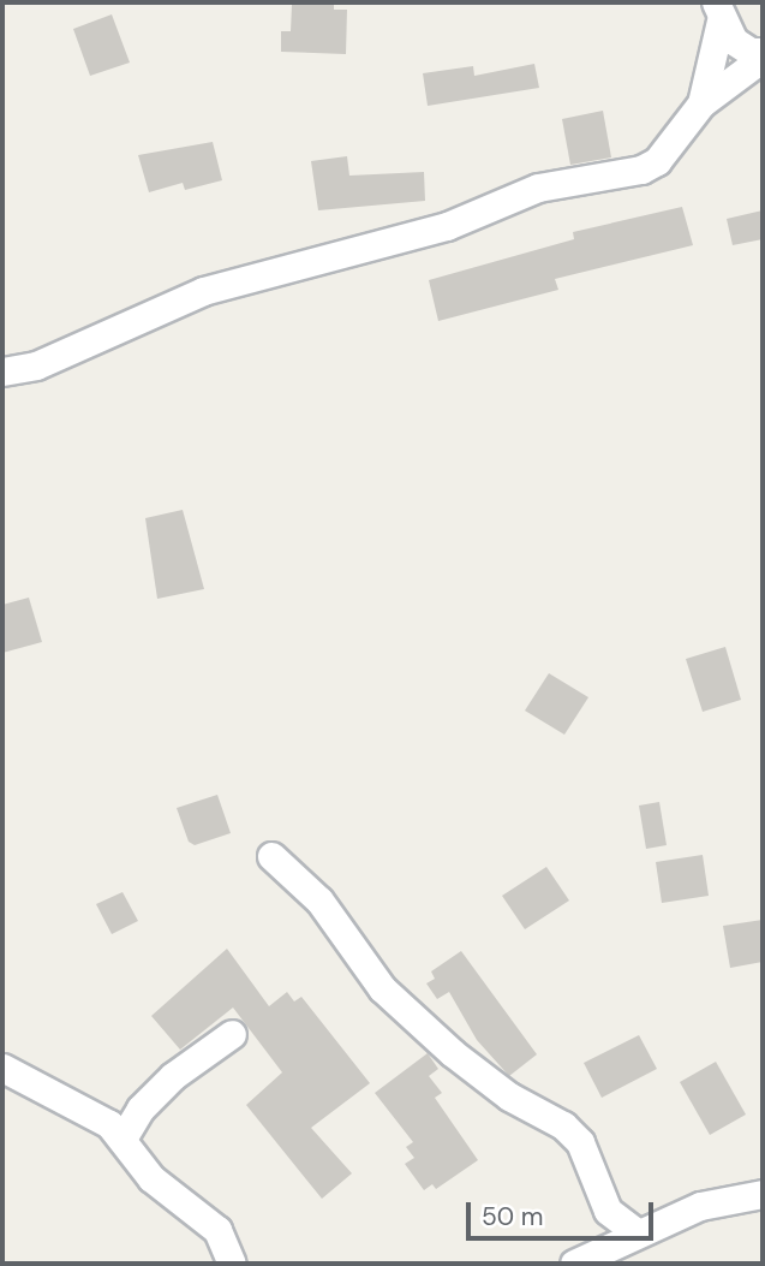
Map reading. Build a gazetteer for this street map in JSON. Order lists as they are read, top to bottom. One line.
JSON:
{"scale_bar":"50 m"}
